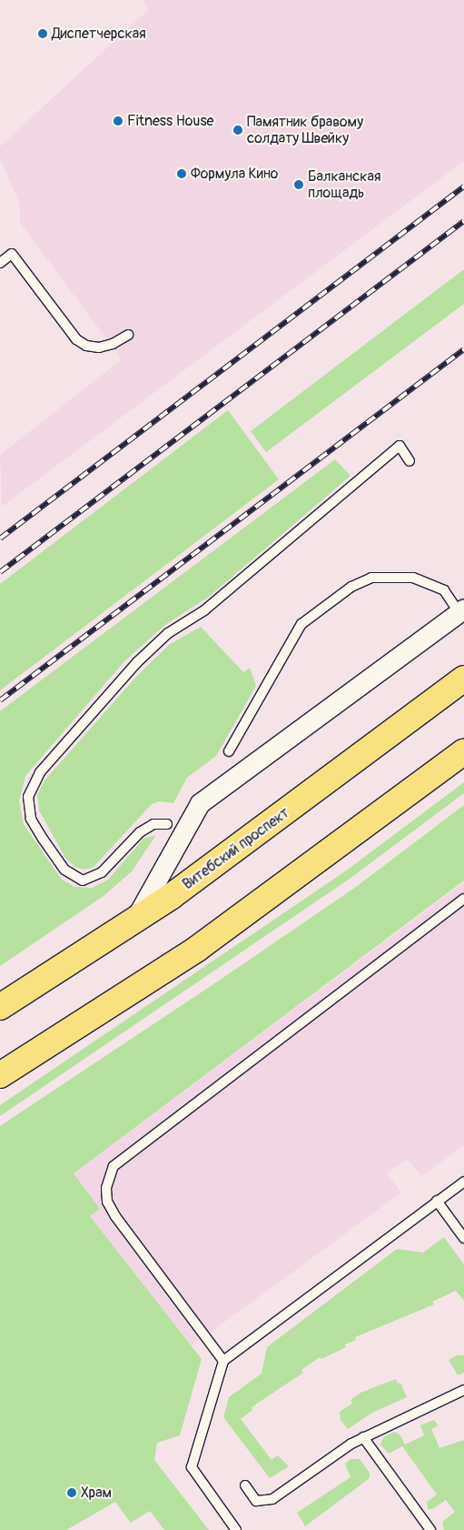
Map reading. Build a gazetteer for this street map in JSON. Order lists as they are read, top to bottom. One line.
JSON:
{"streets":{"main road":["Витебский проспект"]},"places":["Диспетчерская","Fitness House","Памятник бравому солдату Швейку","Формула Кино","Балканская площадь","Храм"]}
